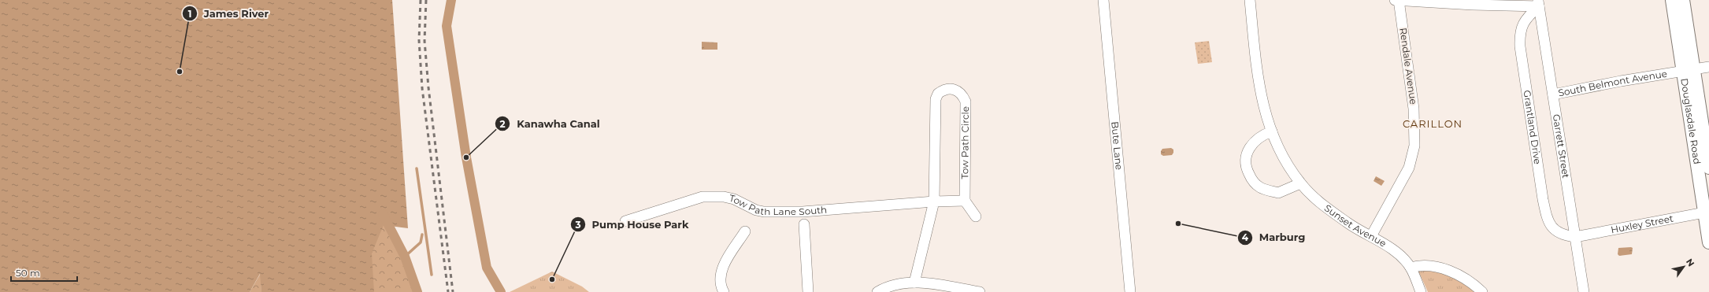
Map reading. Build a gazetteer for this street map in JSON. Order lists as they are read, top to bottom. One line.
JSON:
{"streets":{"street":["Rendale Avenue","South Belmont Avenue","Douglasdale Road","Grantland Drive","Tow Path Circle","Bute Lane","Garrett Street","Tow Path Lane South","Huxley Street","Sunset Avenue"]},"crossings":[["Rendale Avenue","Sunset Avenue"],["South Belmont Avenue","Douglasdale Road"],["South Belmont Avenue","Garrett Street"],["Douglasdale Road","Huxley Street"],["Grantland Drive","Garrett Street"],["Grantland Drive","Huxley Street"],["Tow Path Circle","Tow Path Lane South"],["Garrett Street","Huxley Street"]],"districts":["CARILLON"],"places":["James River","Kanawha Canal","Marburg","Pump House Park"],"scale_bar":"50 m","north":"top right"}
